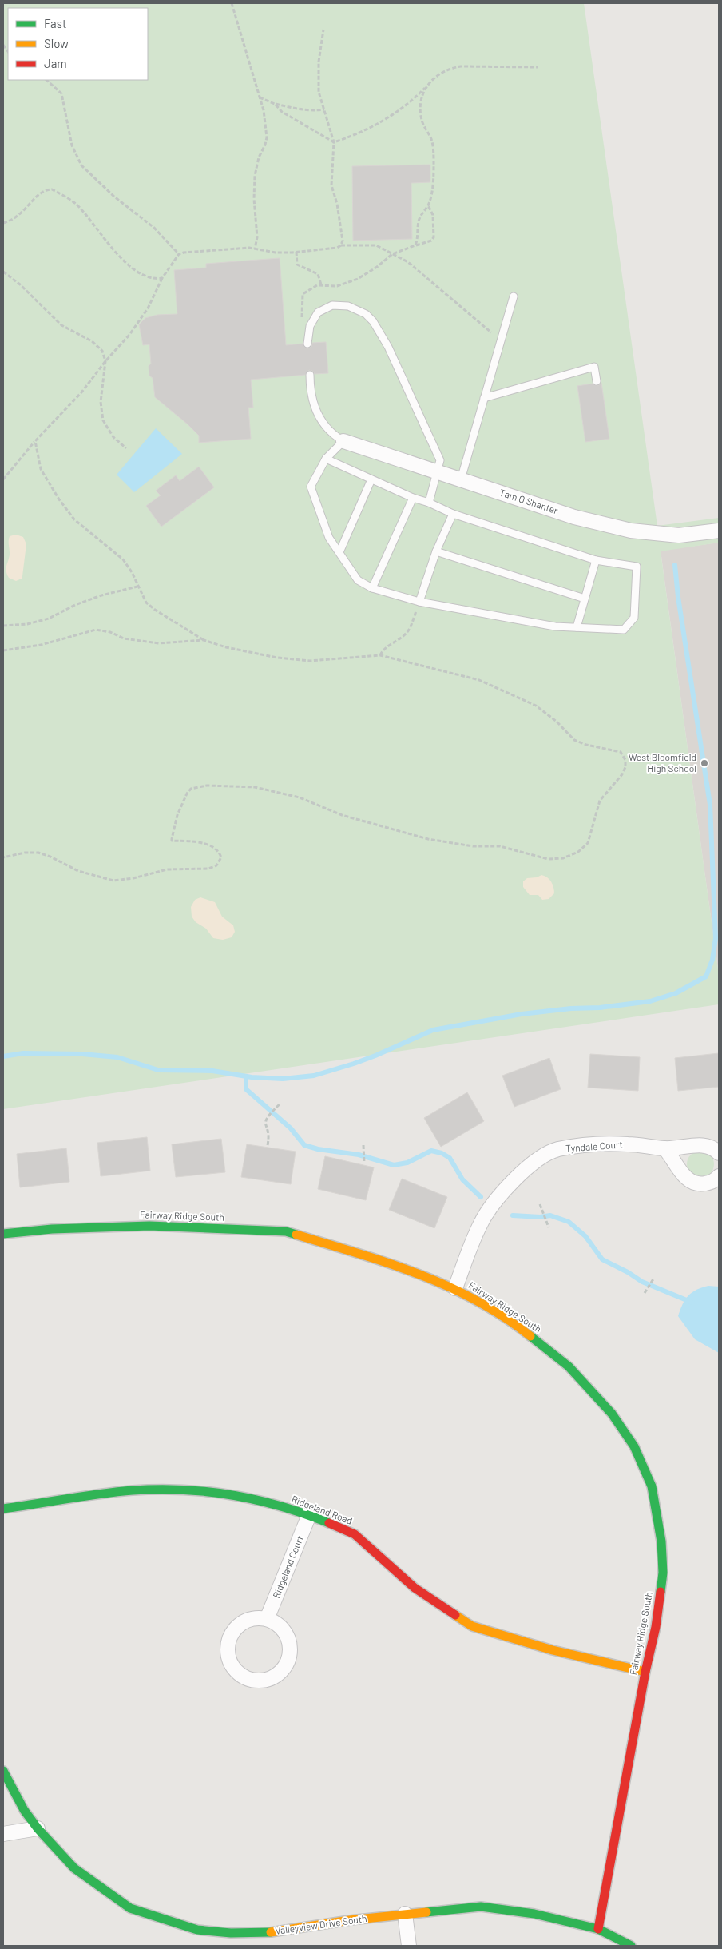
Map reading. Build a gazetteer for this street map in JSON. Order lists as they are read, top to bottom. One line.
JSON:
{"streets":{"street":["Tam O Shanter","Tyndale Court","Fairway Ridge South","Ridgeland Road","Ridgeland Court","Valleyview Drive South"]},"crossings":[["Tyndale Court","Fairway Ridge South"],["Fairway Ridge South","Ridgeland Road"],["Fairway Ridge South","Valleyview Drive South"],["Ridgeland Road","Ridgeland Court"]],"places":["West Bloomfield High School"],"legend":["Fast","Slow","Jam"]}
